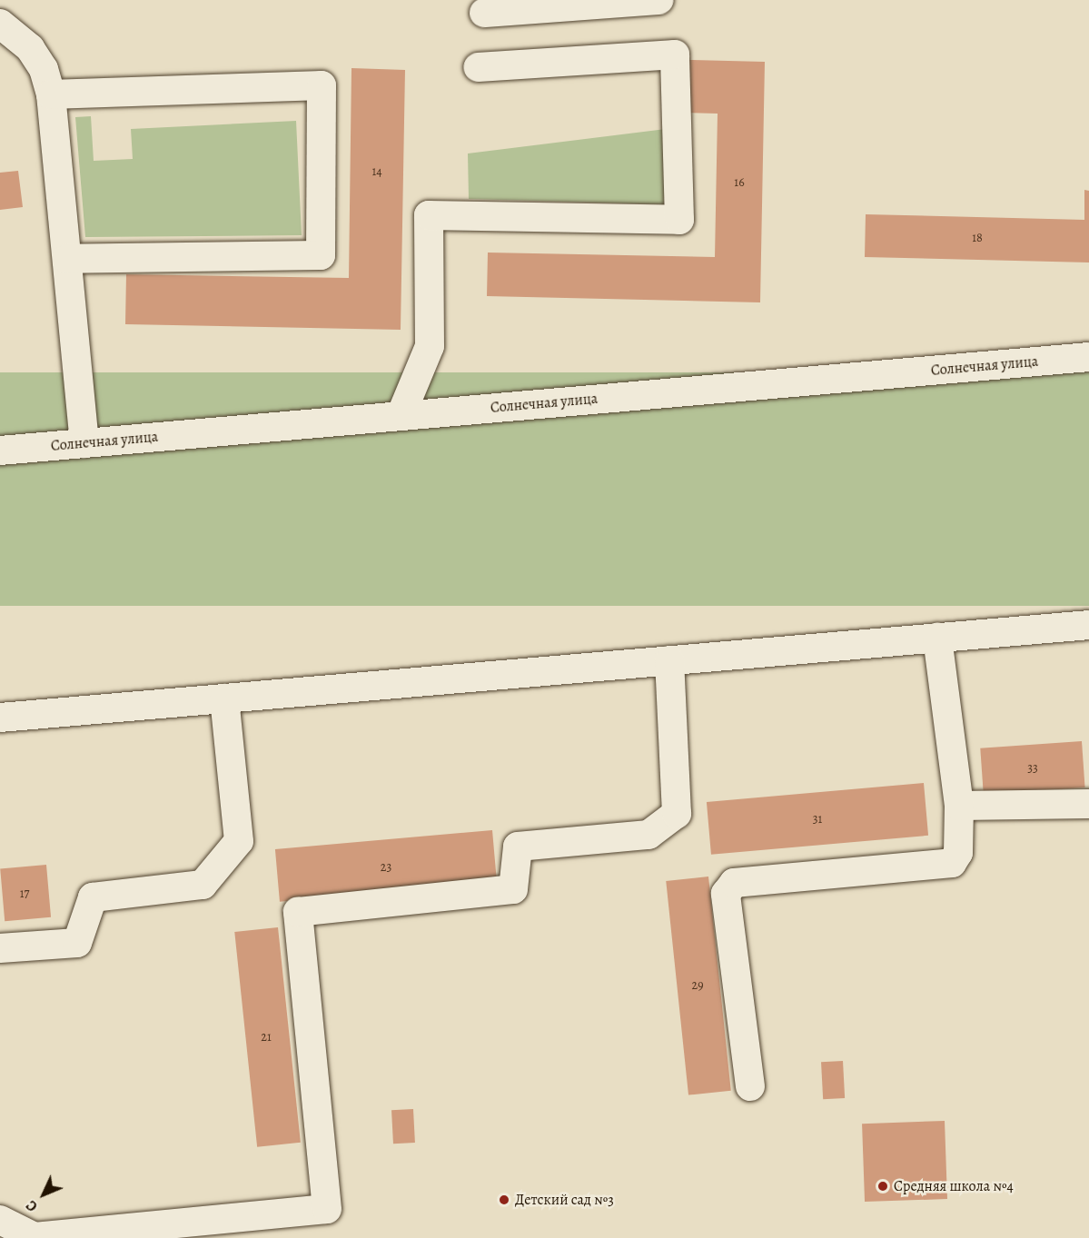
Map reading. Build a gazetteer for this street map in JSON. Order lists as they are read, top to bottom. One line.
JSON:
{"streets":{"street":["Солнечная улица"]},"places":["Средняя школа №4","Детский сад №3"],"house_numbers":["14","16","18","33","31","23","17","29","21"],"north":"bottom left"}
